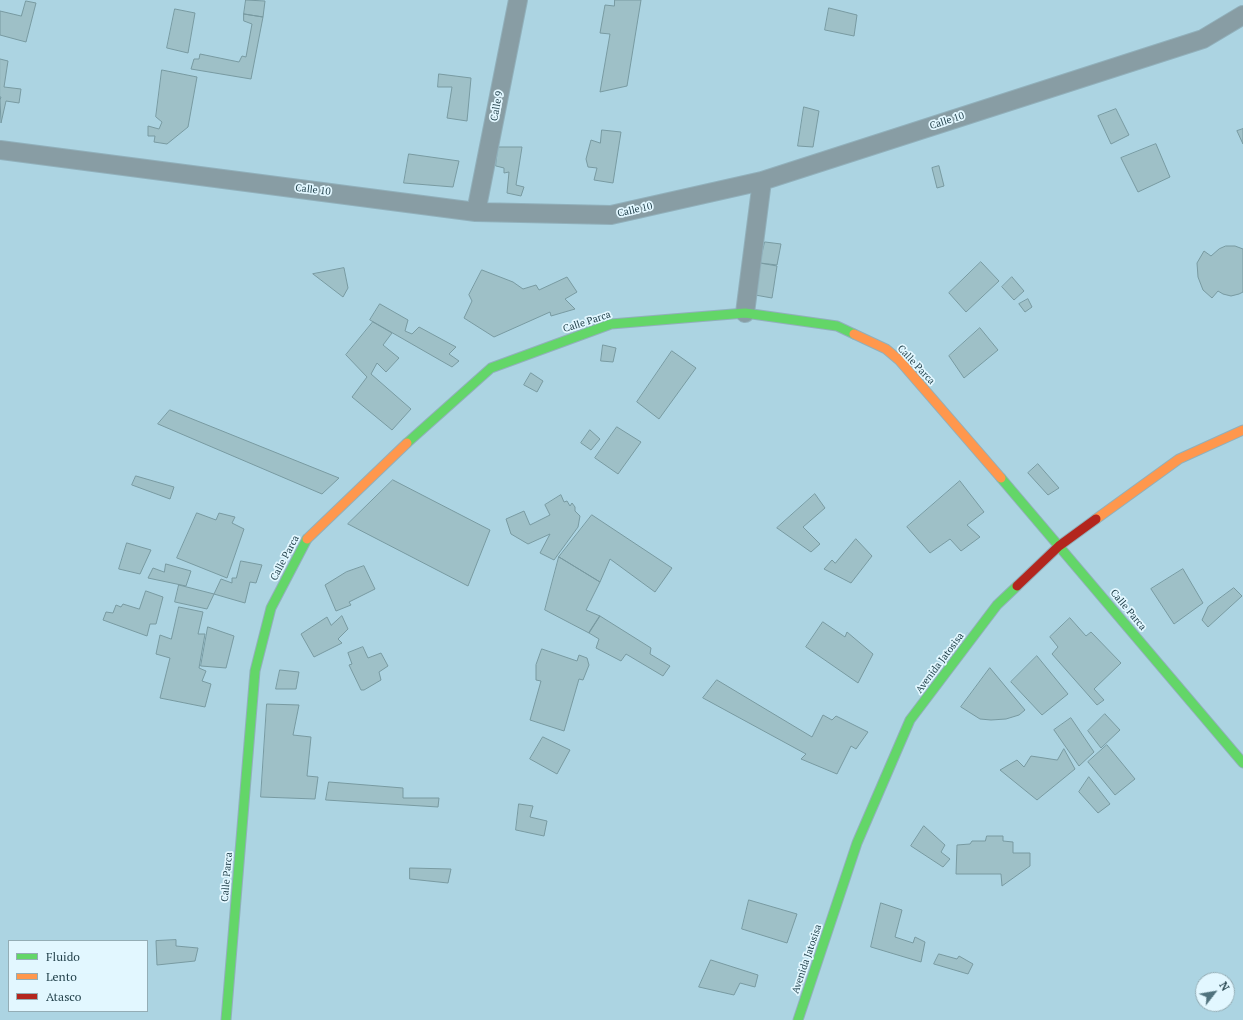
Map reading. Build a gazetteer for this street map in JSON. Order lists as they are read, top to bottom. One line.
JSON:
{"streets":{"street":["Calle 9","Calle 10","Calle Parca","Avenida Jatosisa"]},"crossings":[["Calle 9","Calle 10"],["Calle Parca","Avenida Jatosisa"]],"legend":["Fluido","Lento","Atasco"],"north":"top right"}
